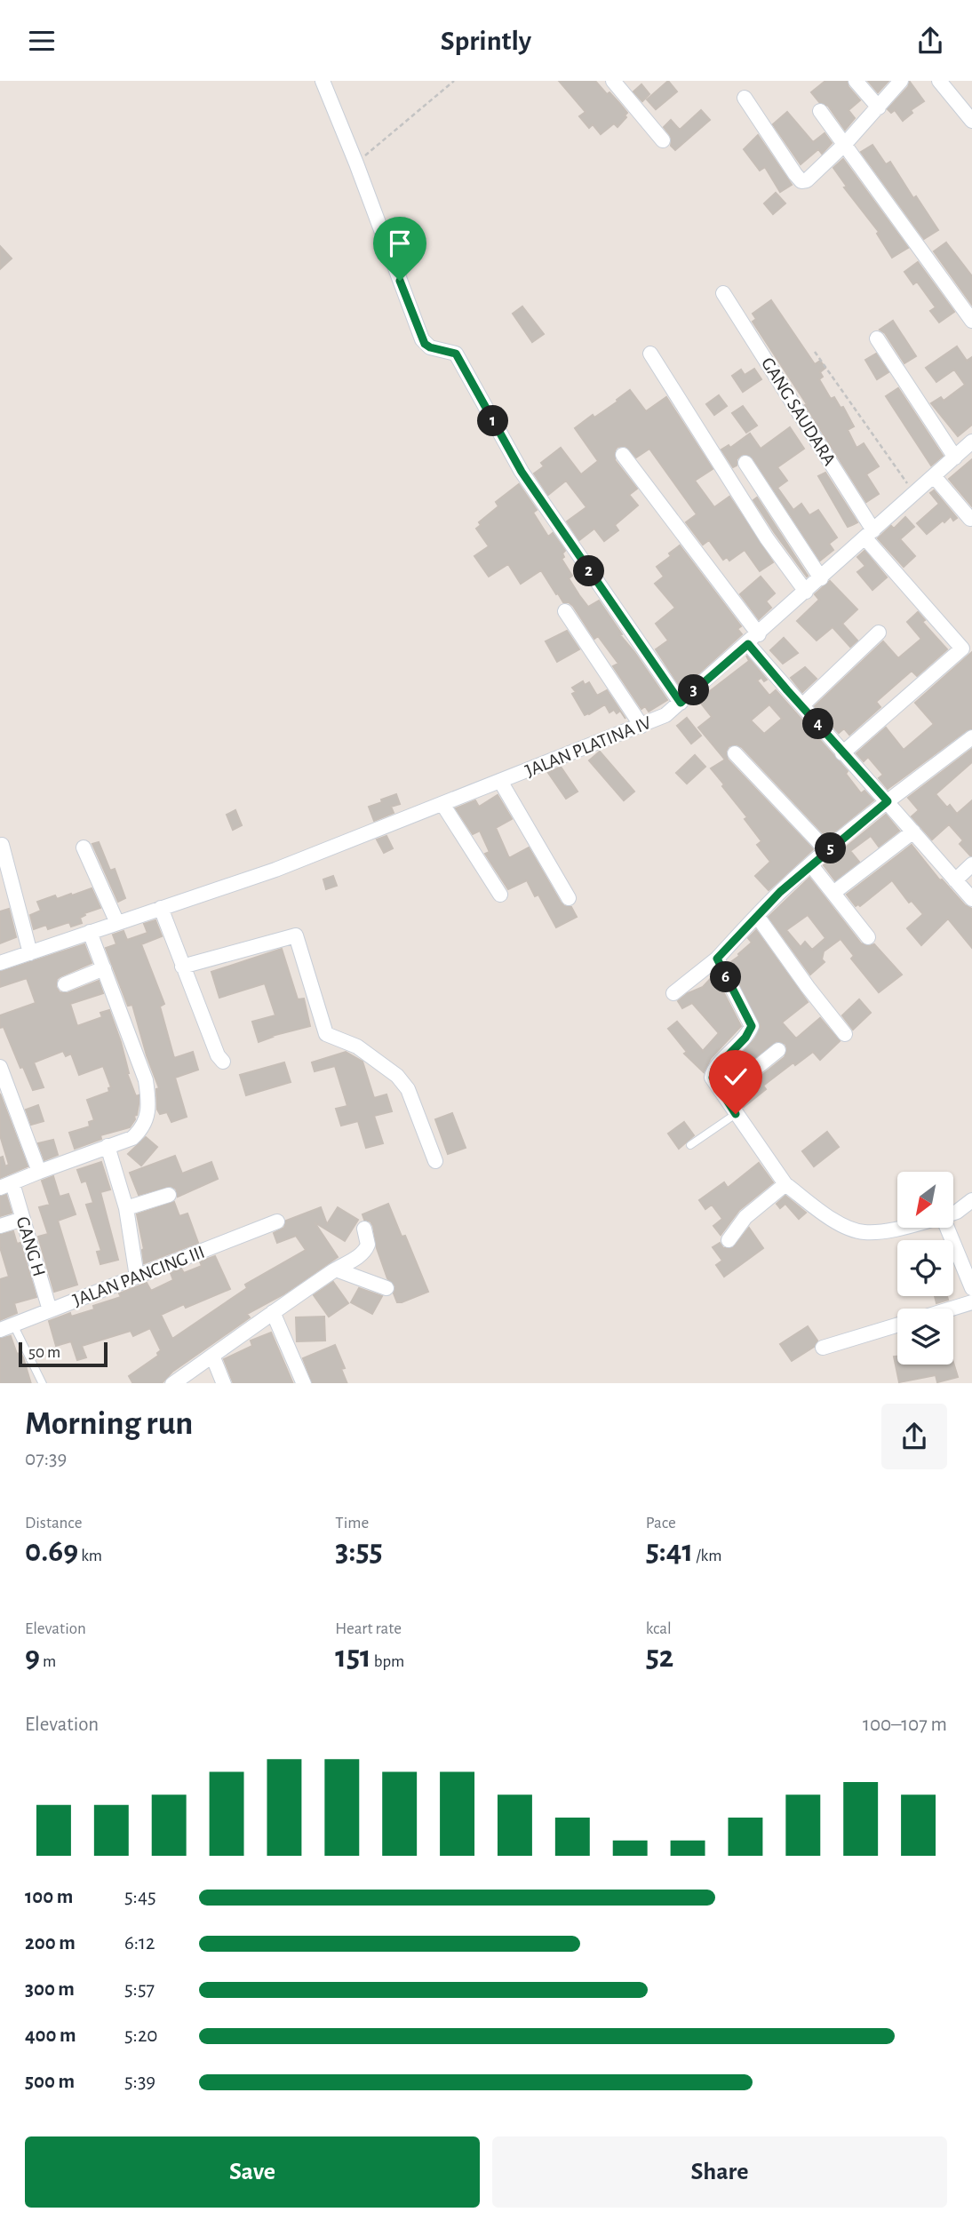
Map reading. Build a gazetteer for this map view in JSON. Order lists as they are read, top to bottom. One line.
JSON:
{"streets":{"street":["GANG SAUDARA","JALAN PLATINA IV","GANG H","JALAN PANCING III"]},"crossings":[["GANG SAUDARA","JALAN PLATINA IV"],["GANG H","JALAN PANCING III"]],"scale_bar":"50 m","north":"bottom left","page":{"header":"Sprintly","pins":["1","2","3","4","5","6"],"scale":"50 m","heading":["Morning run","07:39"],"stats":[["Distance","0.69 km"],["Time","3:55"],["Pace","5:41 /km"],["Elevation","9 m"],["Heart rate","151 bpm"],["kcal","52"]],"chart":["Elevation","100–107 m"],"list":[{"name":"100 m","note":"5:45"},{"name":"200 m","note":"6:12"},{"name":"300 m","note":"5:57"},{"name":"400 m","note":"5:20"},{"name":"500 m","note":"5:39"}],"buttons":["Save","Share"]}}
